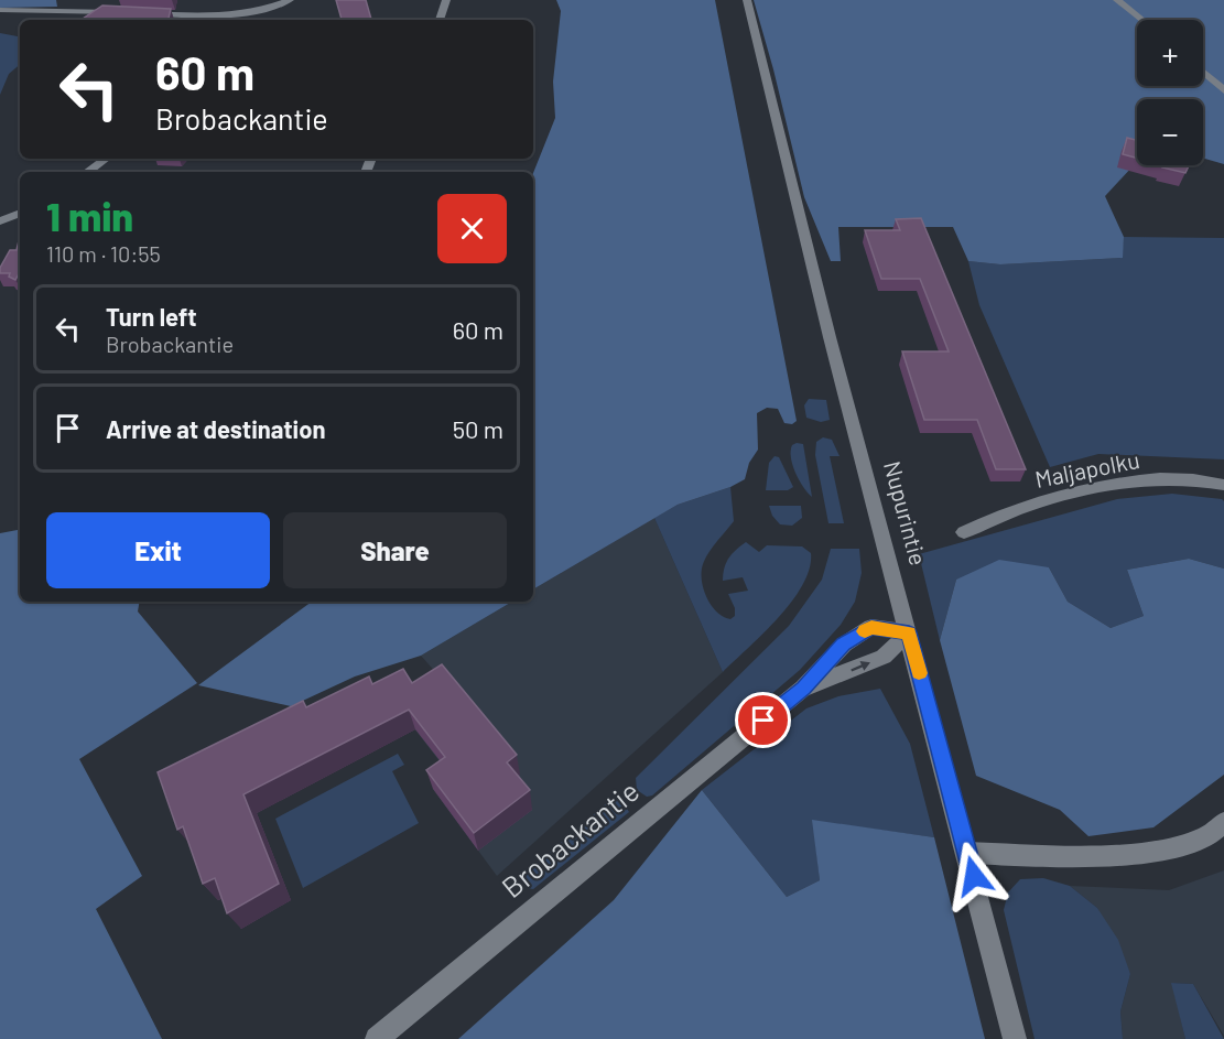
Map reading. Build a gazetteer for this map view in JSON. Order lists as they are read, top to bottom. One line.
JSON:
{"streets":{"street":["Maljapolku","Nupurintie","Brobackantie"]},"crossings":[["Nupurintie","Brobackantie"]],"page":{"map_buttons":["+","−"],"turn":["60 m","Brobackantie"],"heading":["1 min","110 m · 10:55"],"list":[{"name":"Turn left","note":"Brobackantie","value":"60 m"},{"name":"Arrive at destination","value":"50 m"}],"buttons":["Exit","Share"]}}
